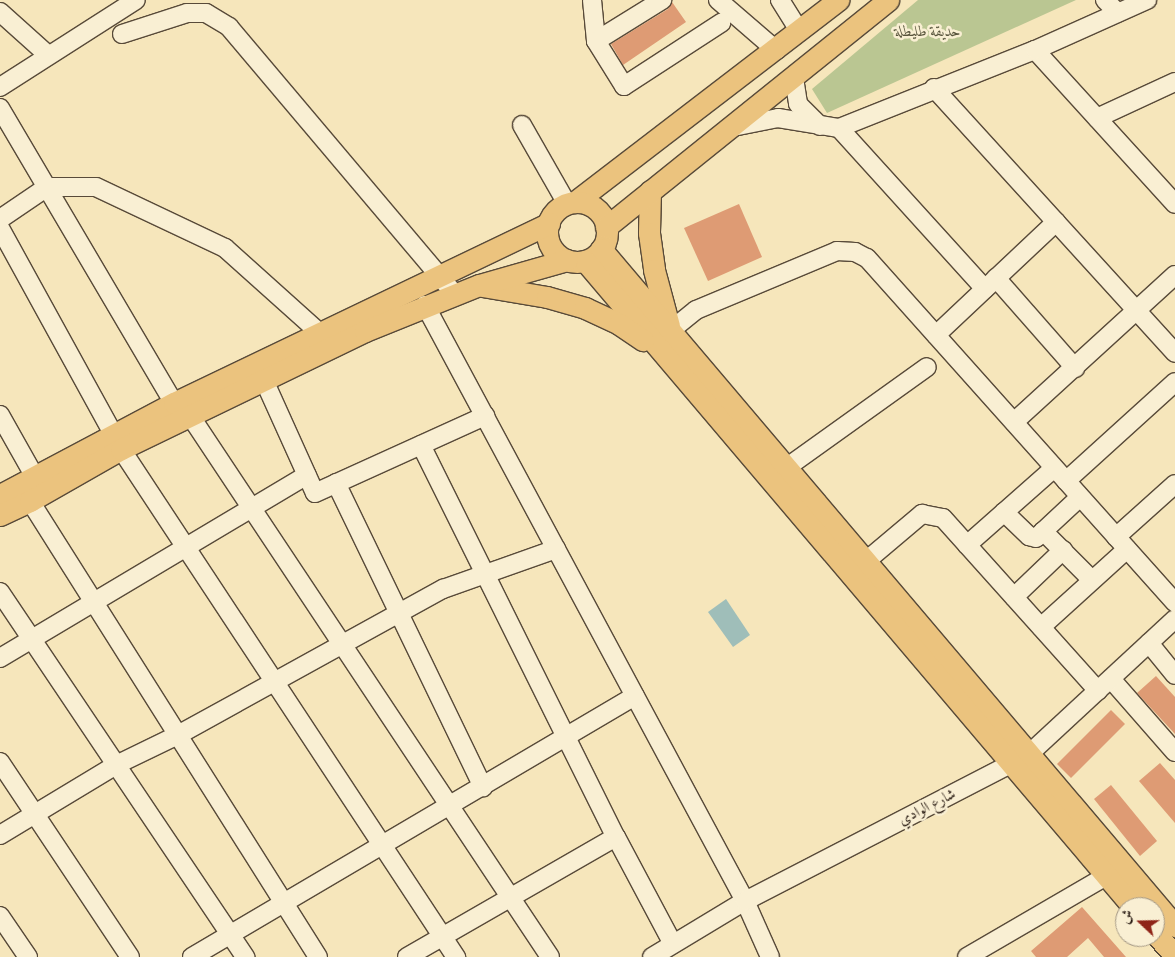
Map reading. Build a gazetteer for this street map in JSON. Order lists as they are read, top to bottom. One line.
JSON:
{"streets":{"street":["شارع الوادي"]},"parks":["حديقة طليطلة"],"north":"left"}
